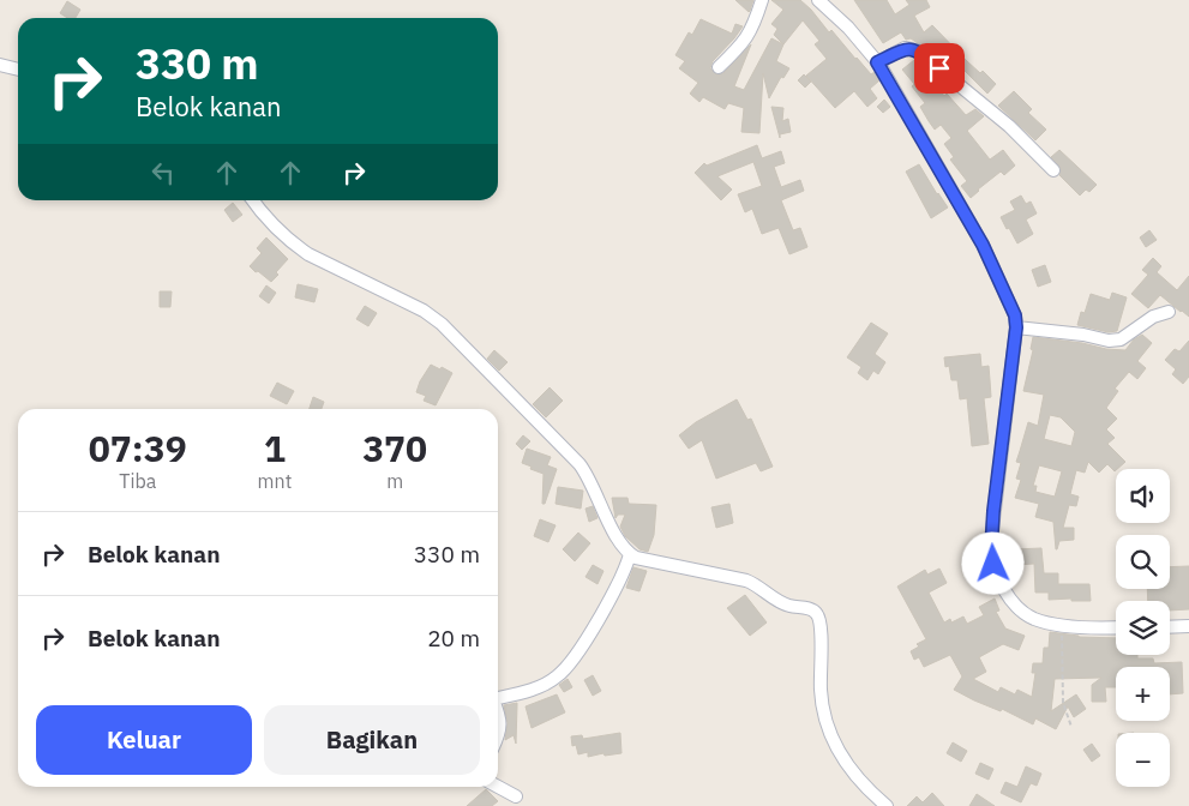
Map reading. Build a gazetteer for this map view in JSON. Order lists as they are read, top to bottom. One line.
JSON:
{"page":{"turn":["330 m","Belok kanan"],"eta":["07:39","Tiba","1","mnt","370","m"],"map_buttons":["+","−"],"list":[{"name":"Belok kanan","value":"330 m"},{"name":"Belok kanan","value":"20 m"}],"buttons":["Keluar","Bagikan"]}}
